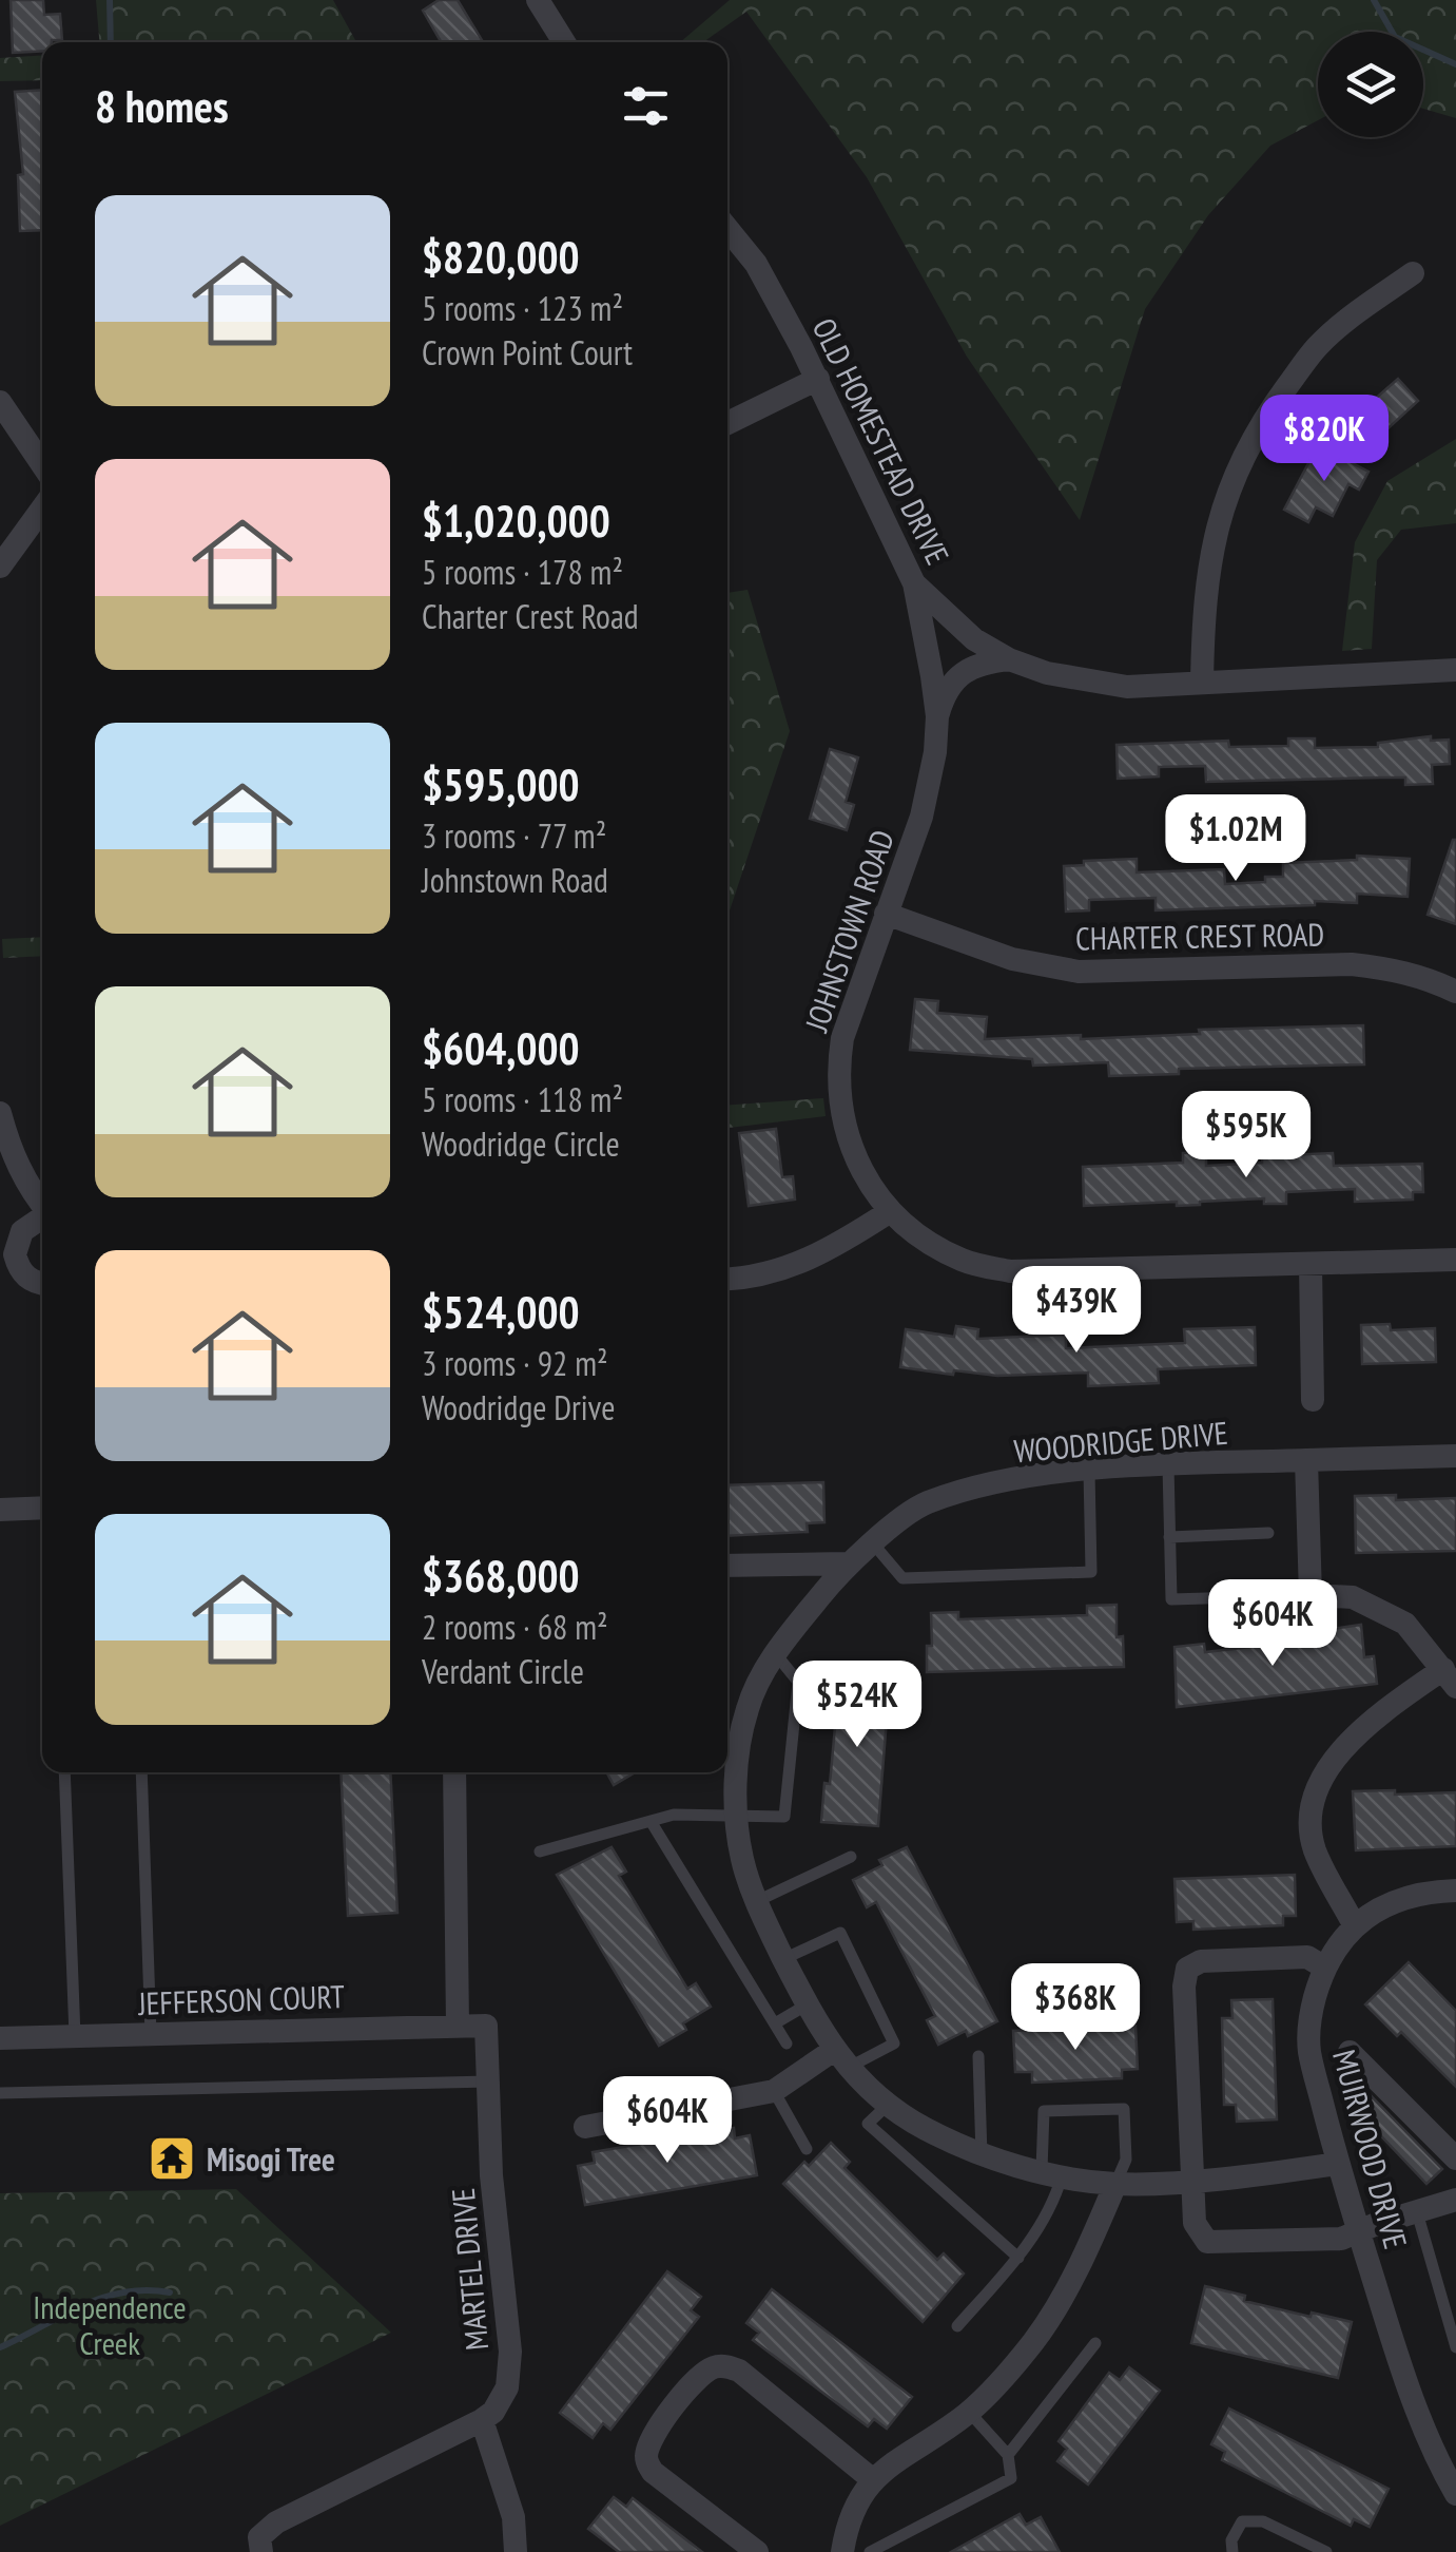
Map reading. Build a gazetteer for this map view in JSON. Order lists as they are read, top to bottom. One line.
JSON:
{"streets":{"street":["OLD HOMESTEAD DRIVE","JOHNSTOWN ROAD","CHARTER CREST ROAD","WOODRIDGE DRIVE","JEFFERSON COURT","MUIRWOOD DRIVE","MARTEL DRIVE"]},"crossings":[["OLD HOMESTEAD DRIVE","JOHNSTOWN ROAD"],["JOHNSTOWN ROAD","CHARTER CREST ROAD"],["WOODRIDGE DRIVE","MUIRWOOD DRIVE"],["JEFFERSON COURT","MARTEL DRIVE"]],"parks":["Independence Creek"],"places":{"temple":["Misogi Tree"]},"page":{"heading":"8 homes","list":[{"name":"$820,000","note":"5 rooms · 123 m² · Crown Point Court"},{"name":"$1,020,000","note":"5 rooms · 178 m² · Charter Crest Road"},{"name":"$595,000","note":"3 rooms · 77 m² · Johnstown Road"},{"name":"$604,000","note":"5 rooms · 118 m² · Woodridge Circle"},{"name":"$524,000","note":"3 rooms · 92 m² · Woodridge Drive"},{"name":"$368,000","note":"2 rooms · 68 m² · Verdant Circle"}],"price":["$820K","$1.02M","$595K","$439K","$604K","$524K","$368K","$604K"]}}
